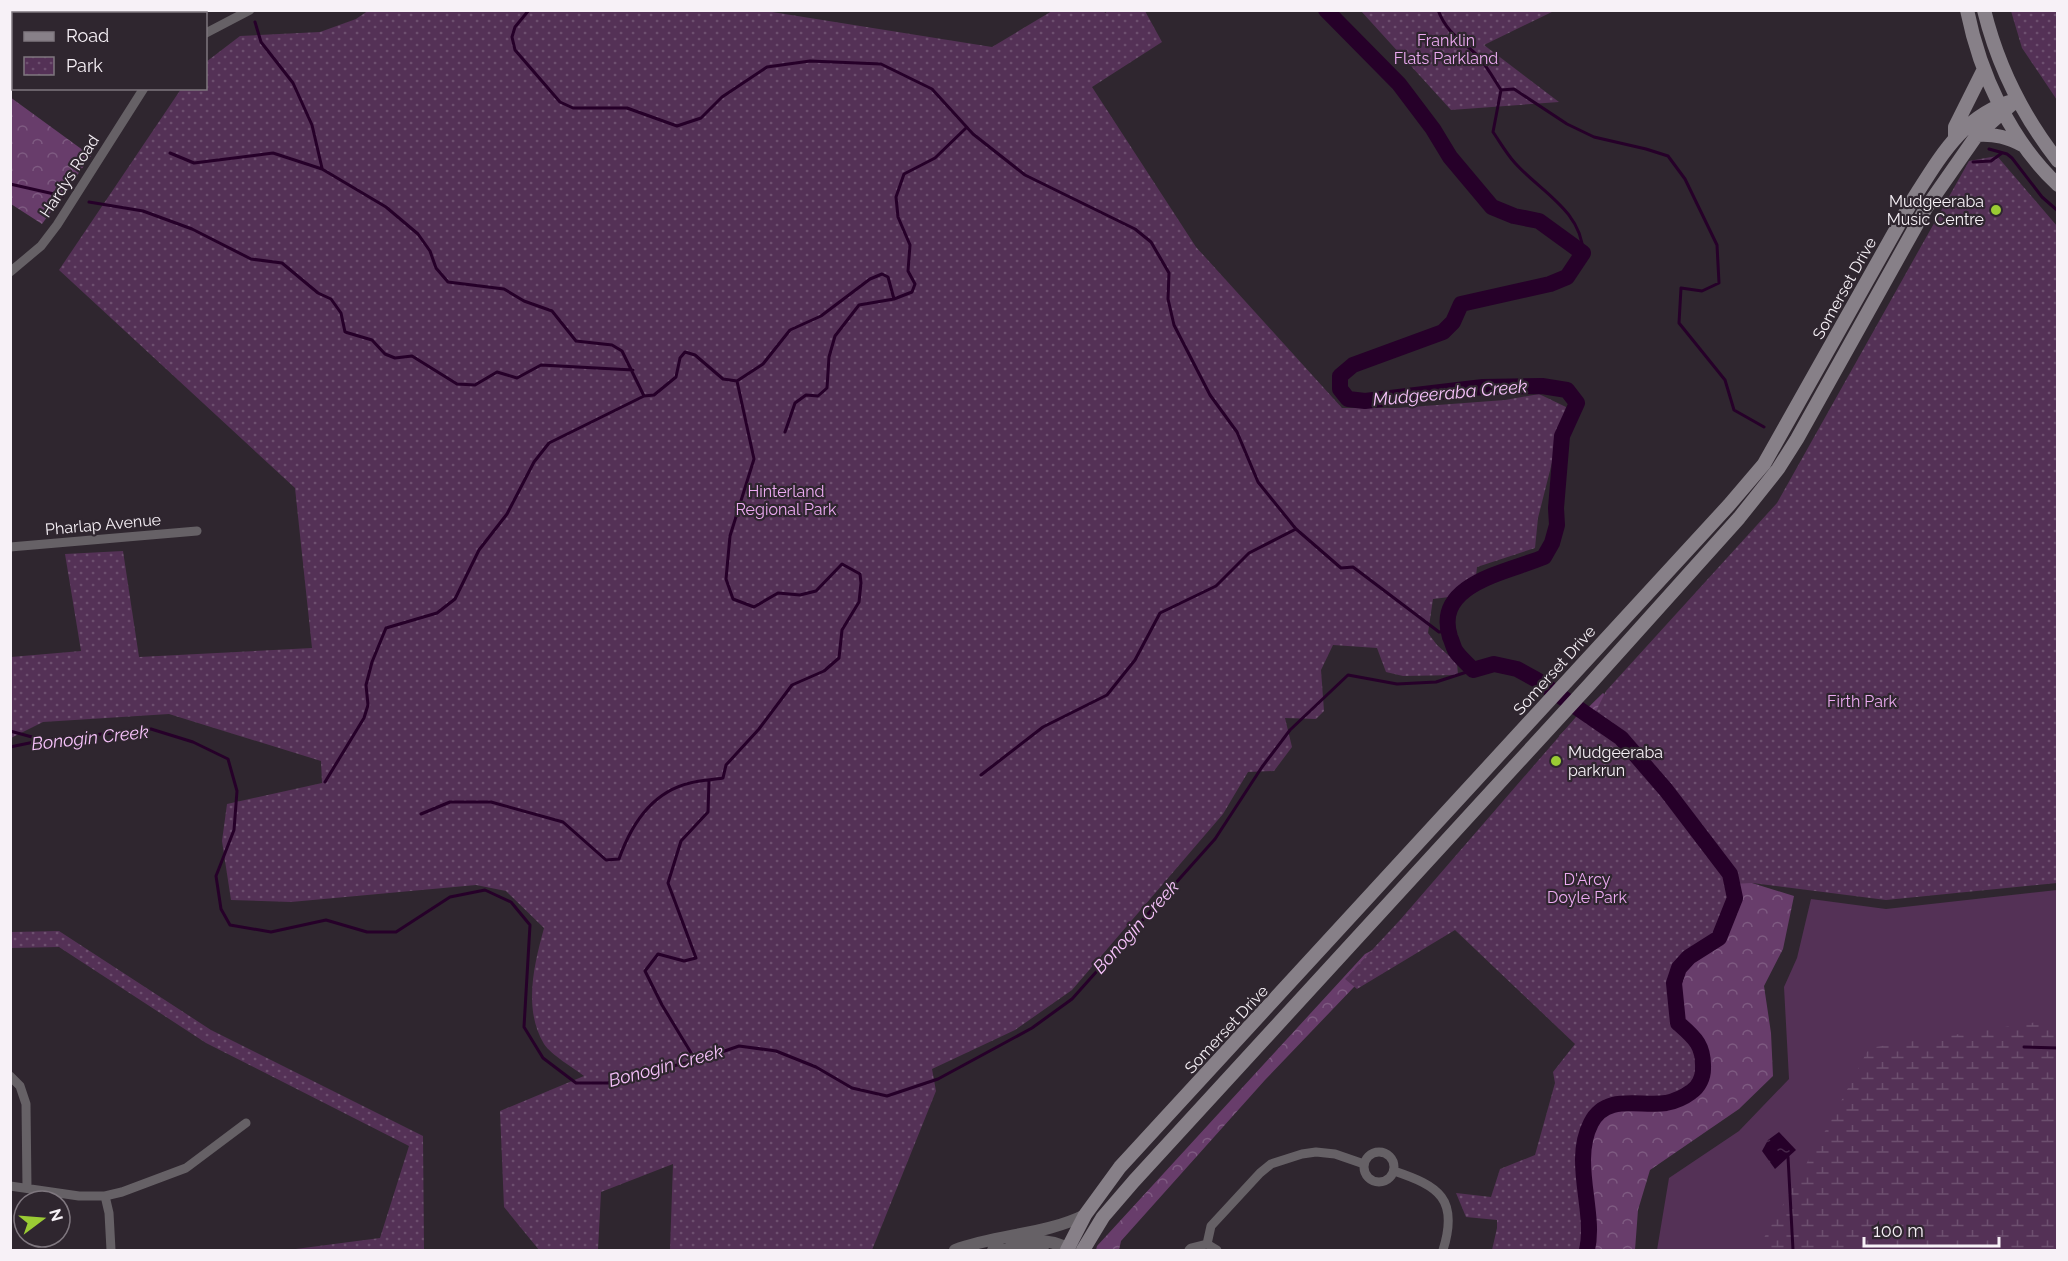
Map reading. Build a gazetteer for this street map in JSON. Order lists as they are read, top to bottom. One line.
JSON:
{"streets":{"main road":["Somerset Drive"],"street":["Hardys Road","Pharlap Avenue"]},"water":["Mudgeeraba Creek","Bonogin Creek"],"parks":["Franklin Flats Parkland","Hinterland Regional Park","Firth Park","D'Arcy Doyle Park"],"places":["Mudgeeraba Music Centre","Mudgeeraba parkrun"],"legend":["Road","Park"],"scale_bar":"100 m","north":"right"}
